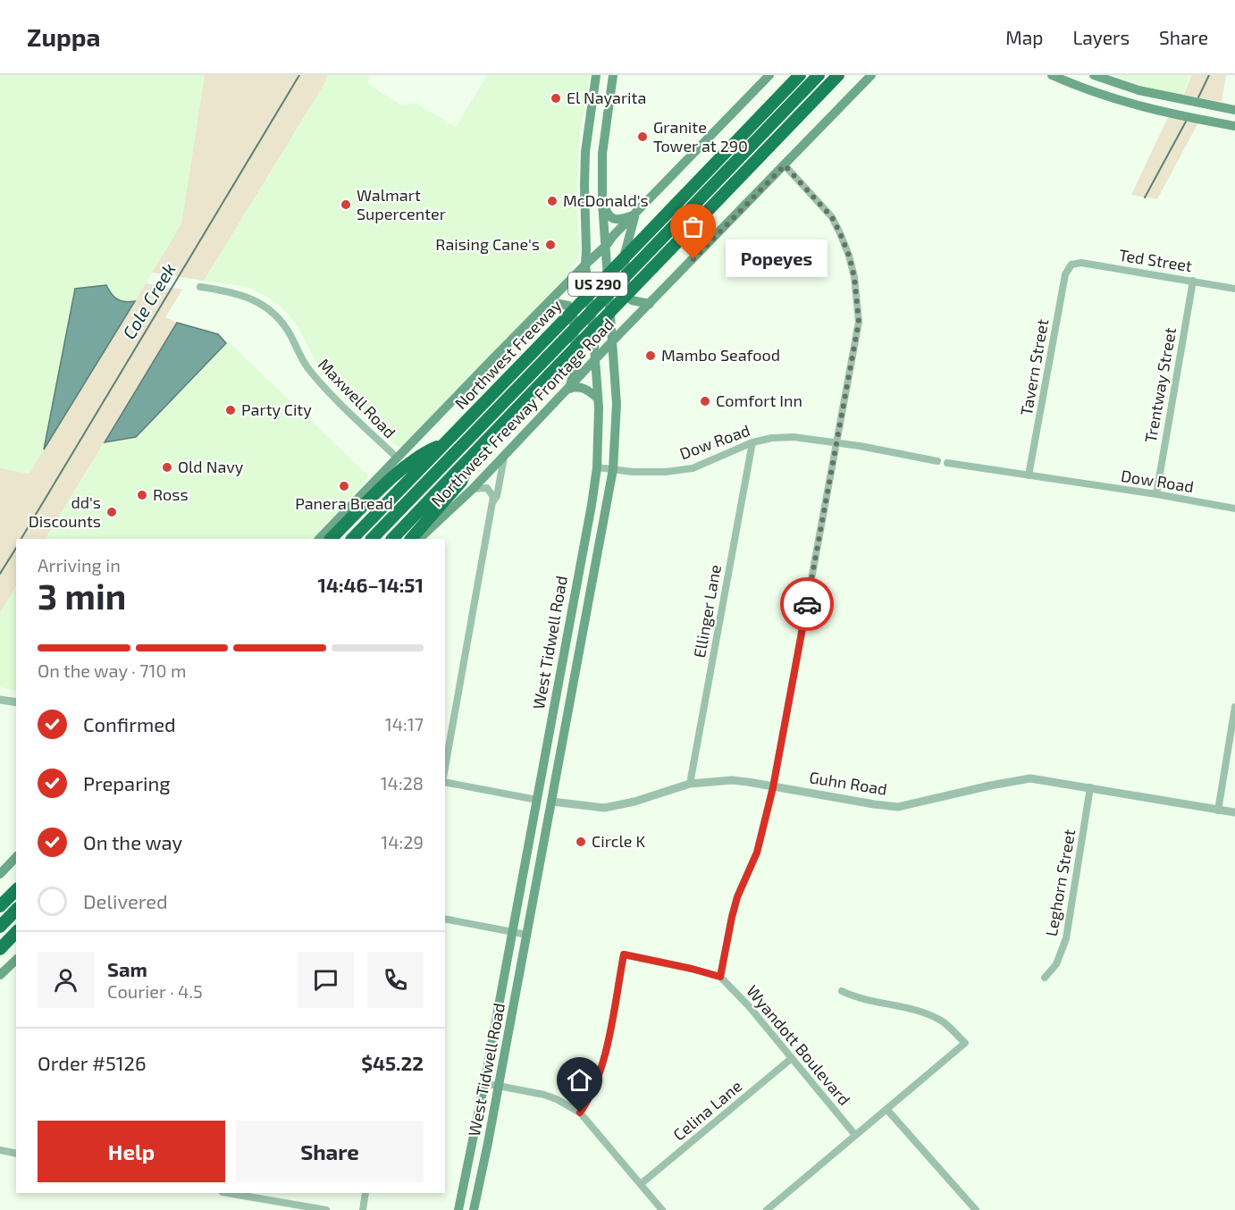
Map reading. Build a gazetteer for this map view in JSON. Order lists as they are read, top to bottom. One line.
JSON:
{"streets":{"highway":["US 290","Northwest Freeway"],"main road":["Northwest Freeway Frontage Road","West Tidwell Road"],"street":["Ted Street","Tavern Street","Trentway Street","Maxwell Road","Dow Road","Ellinger Lane","Guhn Road","Leghorn Street","Wyandott Boulevard","Celina Lane"]},"crossings":[["Ted Street","Tavern Street"],["Ted Street","Trentway Street"],["Tavern Street","Dow Road"],["Trentway Street","Dow Road"],["Northwest Freeway Frontage Road","West Tidwell Road"],["Dow Road","Ellinger Lane"],["Dow Road","West Tidwell Road"],["Ellinger Lane","Guhn Road"],["West Tidwell Road","Guhn Road"],["Guhn Road","Leghorn Street"],["Wyandott Boulevard","Celina Lane"]],"water":["Cole Creek"],"places":["El Nayarita","Granite Tower at 290","McDonald's","Walmart Supercenter","Raising Cane's","Popeyes","Mambo Seafood","Comfort Inn","Party City","Old Navy","Panera Bread","Ross","dd's Discounts","Circle K"],"page":{"header":"Zuppa","nav":["Map","Layers","Share"],"bubble":"Popeyes","heading":["3 min","Arriving in","14:46–14:51"],"panel":["Sam","Courier · 4.5","Order #5126","$45.22"],"bar":"On the way · 710 m","list":[["Confirmed","14:17"],["Preparing","14:28"],["On the way","14:29"],"Delivered"],"buttons":["Help","Share"]}}
